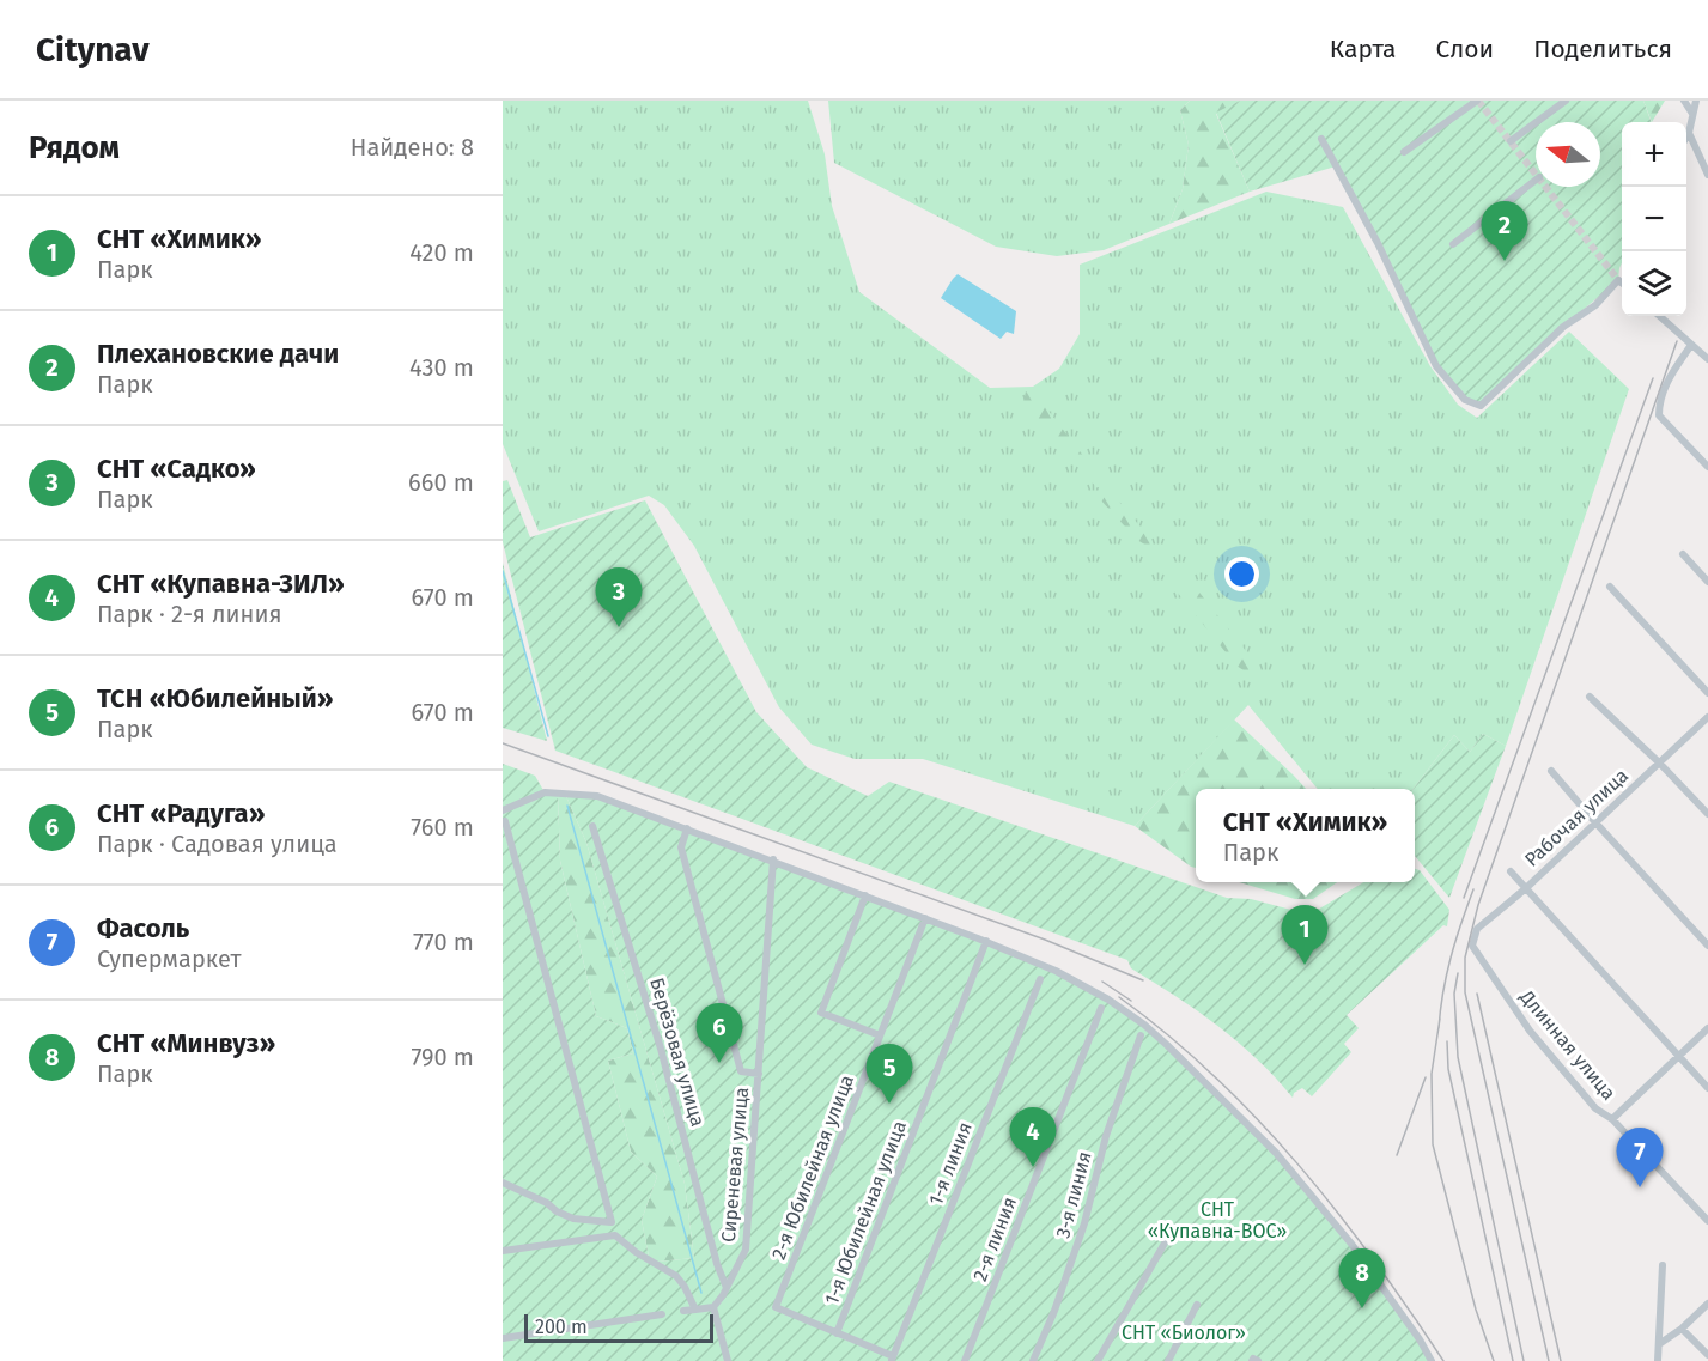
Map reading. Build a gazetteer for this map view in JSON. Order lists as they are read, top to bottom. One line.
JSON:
{"streets":{"street":["Рабочая улица","Длинная улица","Берёзовая улица","1-я линия","Сиреневая улица","2-я Юбилейная улица","3-я линия","1-я Юбилейная улица","2-я линия"]},"crossings":[["Рабочая улица","Длинная улица"],["Берёзовая улица","Сиреневая улица"],["2-я Юбилейная улица","1-я Юбилейная улица"]],"parks":["СНТ «Купавна-ВОС»","СНТ «Биолог»"],"scale_bar":"200 m","north":"left","page":{"header":"Citynav","nav":["Карта","Слои","Поделиться"],"heading":["Рядом","Найдено: 8"],"map_buttons":["+","−"],"list":[{"mark":"1","name":"СНТ «Химик»","note":"Парк","value":"420 m"},{"mark":"2","name":"Плехановские дачи","note":"Парк","value":"430 m"},{"mark":"3","name":"СНТ «Садко»","note":"Парк","value":"660 m"},{"mark":"4","name":"СНТ «Купавна-ЗИЛ»","note":"Парк · 2-я линия","value":"670 m"},{"mark":"5","name":"ТСН «Юбилейный»","note":"Парк","value":"670 m"},{"mark":"6","name":"СНТ «Радуга»","note":"Парк · Садовая улица","value":"760 m"},{"mark":"7","name":"Фасоль","note":"Супермаркет","value":"770 m"},{"mark":"8","name":"СНТ «Минвуз»","note":"Парк","value":"790 m"}],"pins":["2","3","1","6","5","4","7","8"],"popup":["СНТ «Химик»","Парк"],"scale":"200 m"}}
